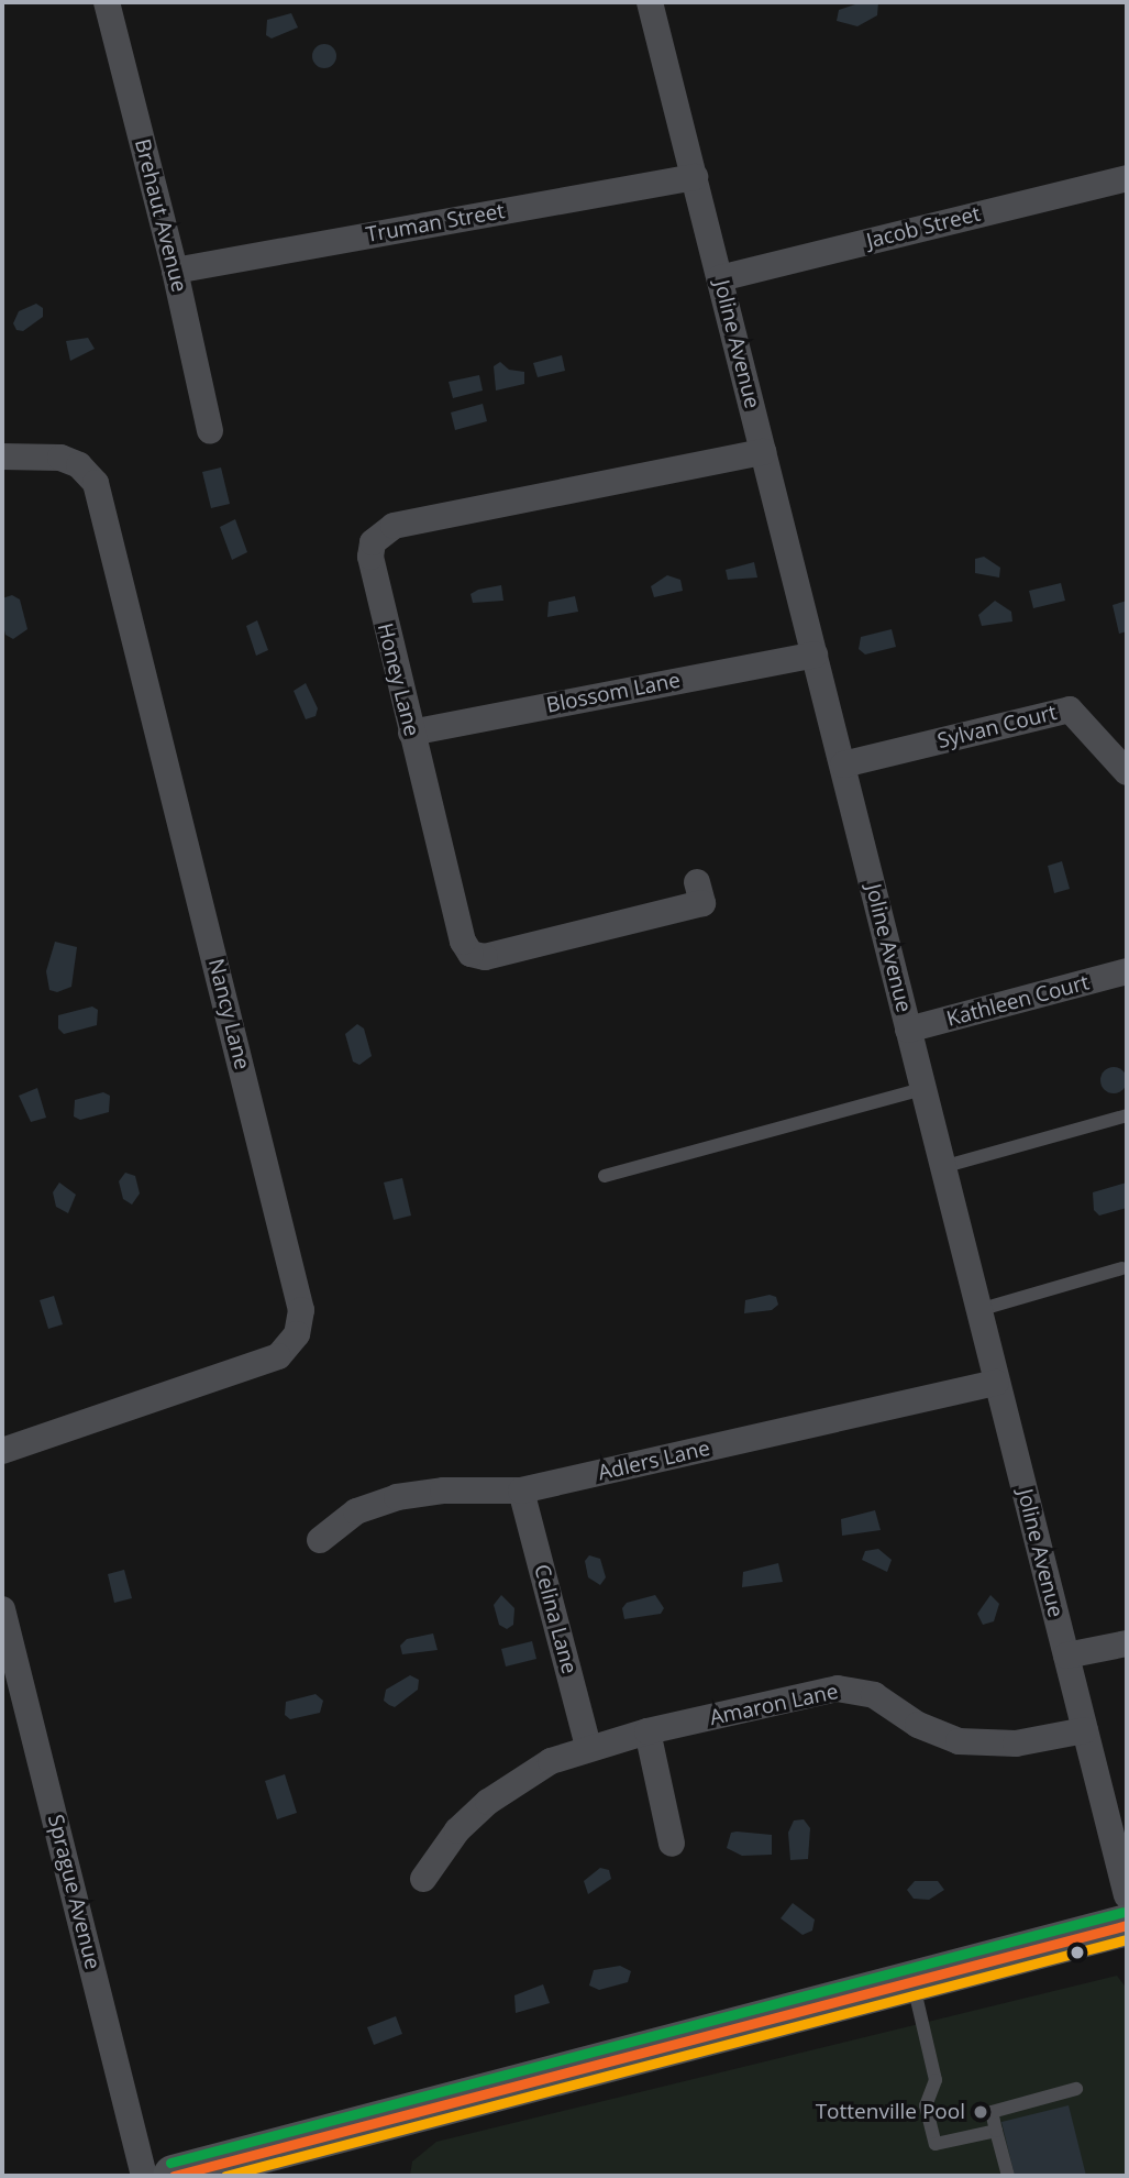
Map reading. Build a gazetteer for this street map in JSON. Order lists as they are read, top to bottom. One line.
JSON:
{"streets":{"street":["Brehaut Avenue","Truman Street","Jacob Street","Joline Avenue","Honey Lane","Blossom Lane","Sylvan Court","Kathleen Court","Nancy Lane","Adlers Lane","Celina Lane","Amaron Lane","Sprague Avenue"]},"crossings":[["Brehaut Avenue","Truman Street"],["Truman Street","Joline Avenue"],["Jacob Street","Joline Avenue"],["Joline Avenue","Honey Lane"],["Joline Avenue","Blossom Lane"],["Joline Avenue","Sylvan Court"],["Joline Avenue","Kathleen Court"],["Joline Avenue","Adlers Lane"],["Joline Avenue","Amaron Lane"],["Honey Lane","Blossom Lane"],["Adlers Lane","Celina Lane"],["Celina Lane","Amaron Lane"]],"places":["Tottenville Pool"]}
